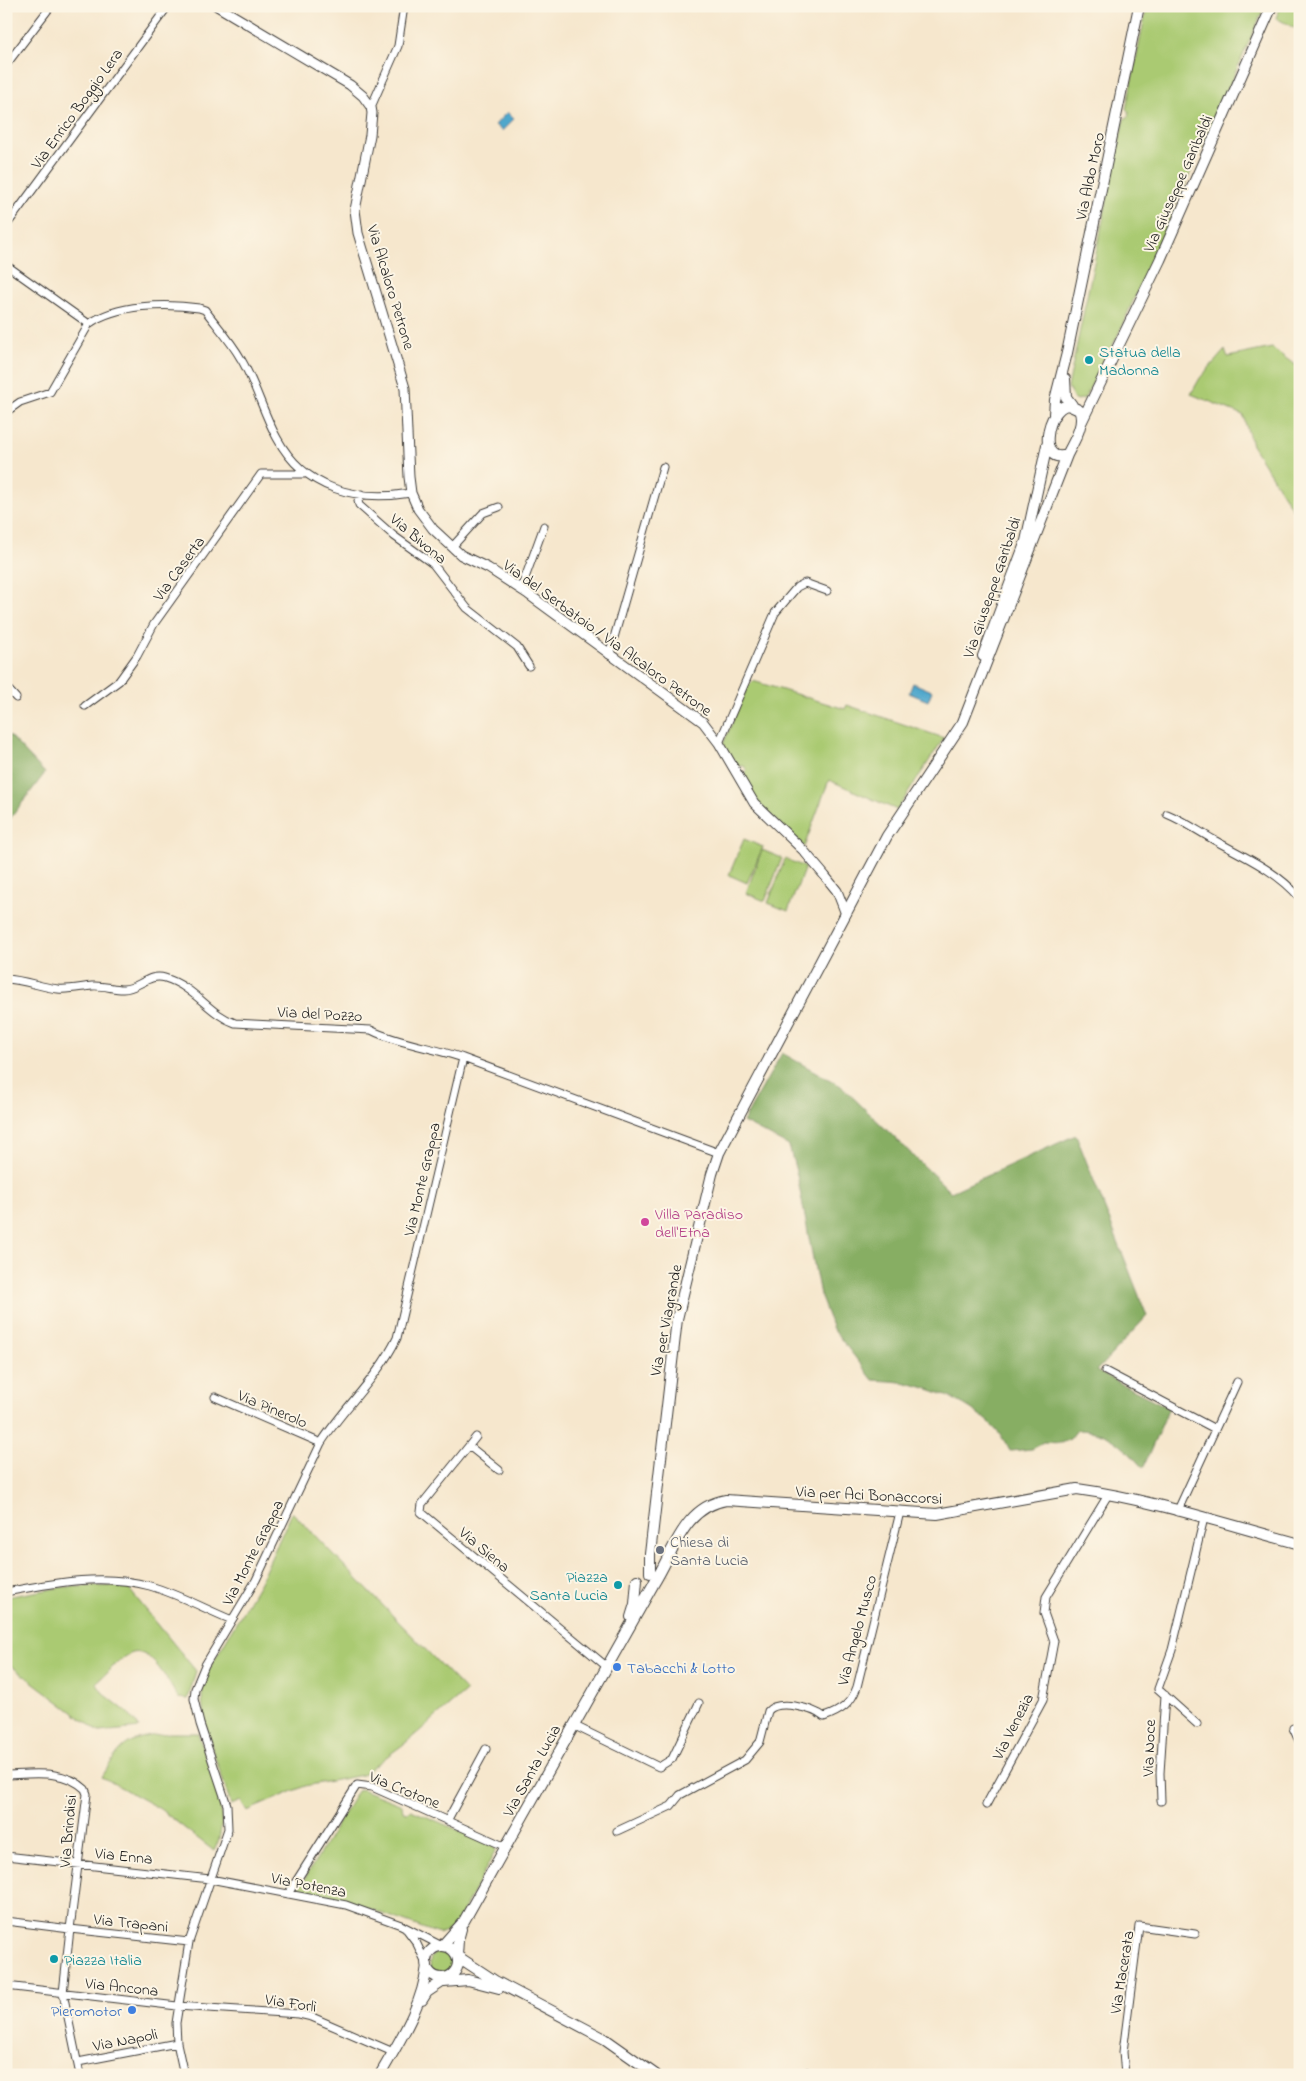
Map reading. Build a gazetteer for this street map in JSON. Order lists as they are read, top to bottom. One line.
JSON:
{"streets":{"main road":["Via Aldo Moro","Via Giuseppe Garibaldi","Via per Viagrande","Via per Aci Bonaccorsi","Via Santa Lucia"],"street":["Via Enrico Boggio Lera","Via Alcaloro Petrone","Via Bivona","Via Caserta","Via del Serbatoio / Via Alcaloro Petrone","Via del Pozzo","Via Monte Grappa","Via Pinerolo","Via Siena","Via Angelo Musco","Via Venezia","Via Noce","Via Crotone","Via Brindisi","Via Enna","Via Potenza","Via Trapani","Via Macerata","Via Ancona","Via Forlì","Via Napoli"]},"crossings":[["Via Aldo Moro","Via Giuseppe Garibaldi"],["Via Giuseppe Garibaldi","Via del Serbatoio / Via Alcaloro Petrone"],["Via Giuseppe Garibaldi","Via per Viagrande"],["Via Alcaloro Petrone","Via del Serbatoio / Via Alcaloro Petrone"],["Via del Pozzo","Via Monte Grappa"],["Via del Pozzo","Via per Viagrande"],["Via Monte Grappa","Via Pinerolo"],["Via Monte Grappa","Via Enna"],["Via Monte Grappa","Via Potenza"],["Via Monte Grappa","Via Trapani"],["Via Monte Grappa","Via Ancona"],["Via Monte Grappa","Via Forlì"],["Via Monte Grappa","Via Napoli"],["Via per Viagrande","Via per Aci Bonaccorsi"],["Via per Viagrande","Via Santa Lucia"],["Via per Aci Bonaccorsi","Via Angelo Musco"],["Via per Aci Bonaccorsi","Via Venezia"],["Via per Aci Bonaccorsi","Via Noce"],["Via Siena","Via Santa Lucia"],["Via Santa Lucia","Via Crotone"],["Via Crotone","Via Potenza"],["Via Brindisi","Via Enna"],["Via Brindisi","Via Trapani"],["Via Brindisi","Via Ancona"],["Via Enna","Via Potenza"],["Via Ancona","Via Forlì"]],"places":["Statua della Madonna","Villa Paradiso dell'Etna","Chiesa di Santa Lucia","Piazza Santa Lucia","Tabacchi & Lotto","Piazza Italia","Pieromotor"]}
